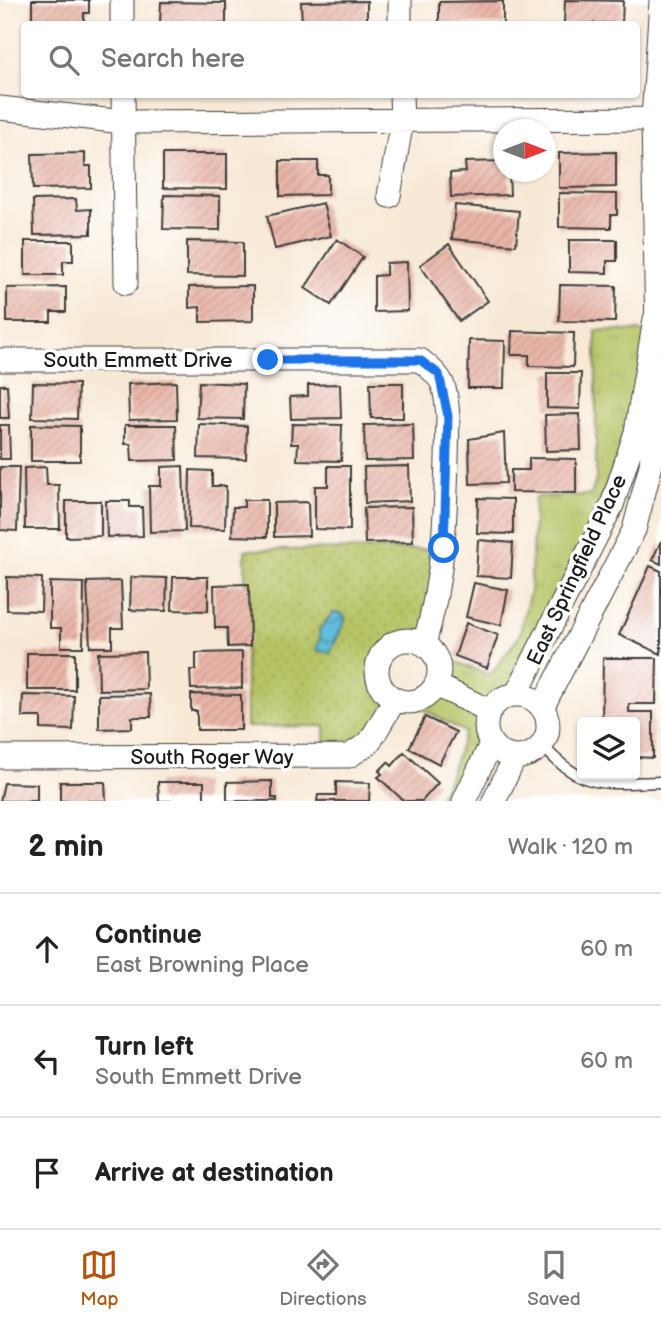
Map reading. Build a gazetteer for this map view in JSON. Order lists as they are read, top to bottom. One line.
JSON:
{"streets":{"street":["South Emmett Drive","East Springfield Place","South Roger Way"]},"crossings":[["South Emmett Drive","South Roger Way"]],"north":"right","page":{"search":"Search here","heading":["2 min","Walk · 120 m"],"list":[["Continue","East Browning Place","60 m"],["Turn left","South Emmett Drive","60 m"],"Arrive at destination"],"nav":["Map","Directions","Saved"]}}
